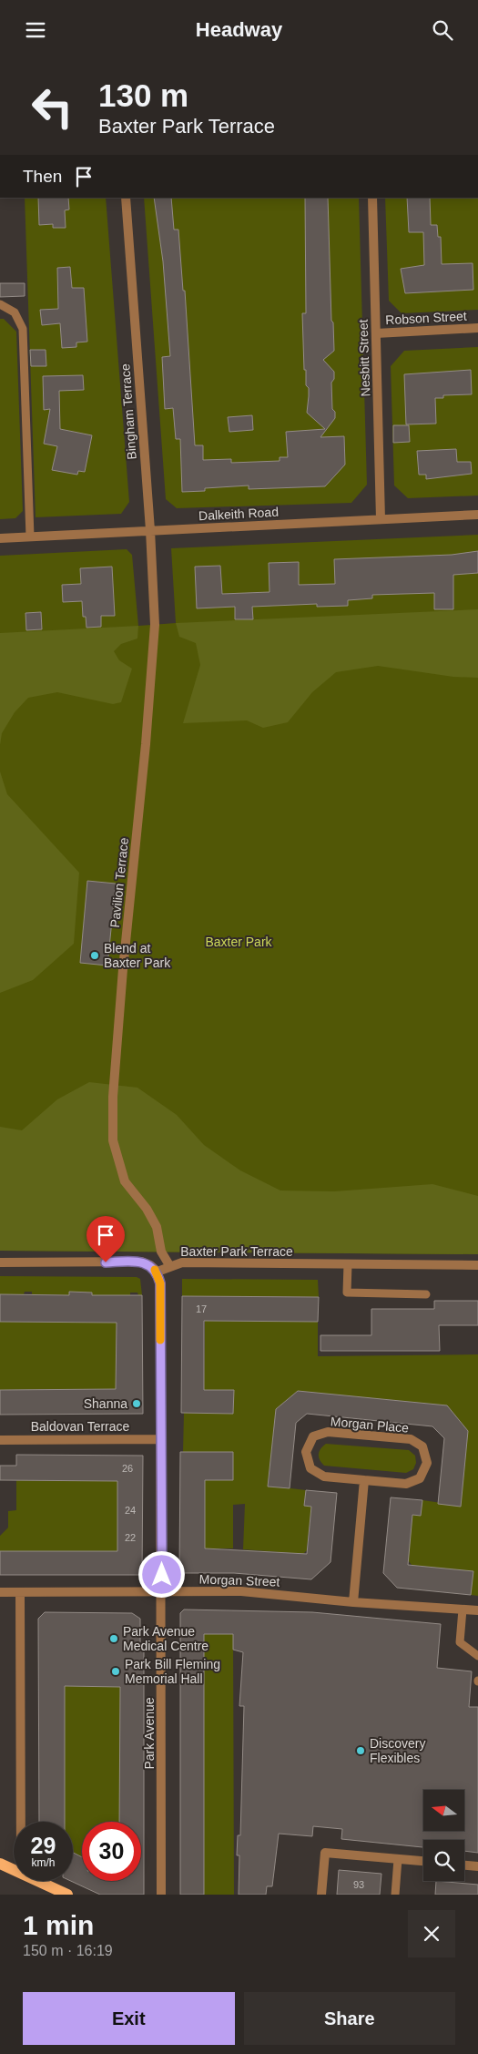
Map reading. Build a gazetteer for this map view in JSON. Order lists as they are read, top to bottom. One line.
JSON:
{"streets":{"street":["Robson Street","Nesbitt Street","Bingham Terrace","Dalkeith Road","Pavilion Terrace","Baxter Park Terrace","Morgan Place","Baldovan Terrace","Morgan Street","Park Avenue"]},"crossings":[["Robson Street","Nesbitt Street"],["Nesbitt Street","Dalkeith Road"],["Bingham Terrace","Dalkeith Road"],["Bingham Terrace","Pavilion Terrace"],["Pavilion Terrace","Baxter Park Terrace"],["Baxter Park Terrace","Park Avenue"],["Baldovan Terrace","Park Avenue"],["Morgan Street","Park Avenue"]],"parks":["Baxter Park"],"places":["Blend at Baxter Park","Shanna","Park Avenue Medical Centre","Park Bill Fleming Memorial Hall","Discovery Flexibles"],"house_numbers":["17","26","24","22","93"],"north":"left","page":{"header":"Headway","turn":["130 m","Baxter Park Terrace"],"then":"Then","speed":"29 km/h","limit":"30","heading":["1 min","150 m · 16:19"],"buttons":["Exit","Share"]}}
